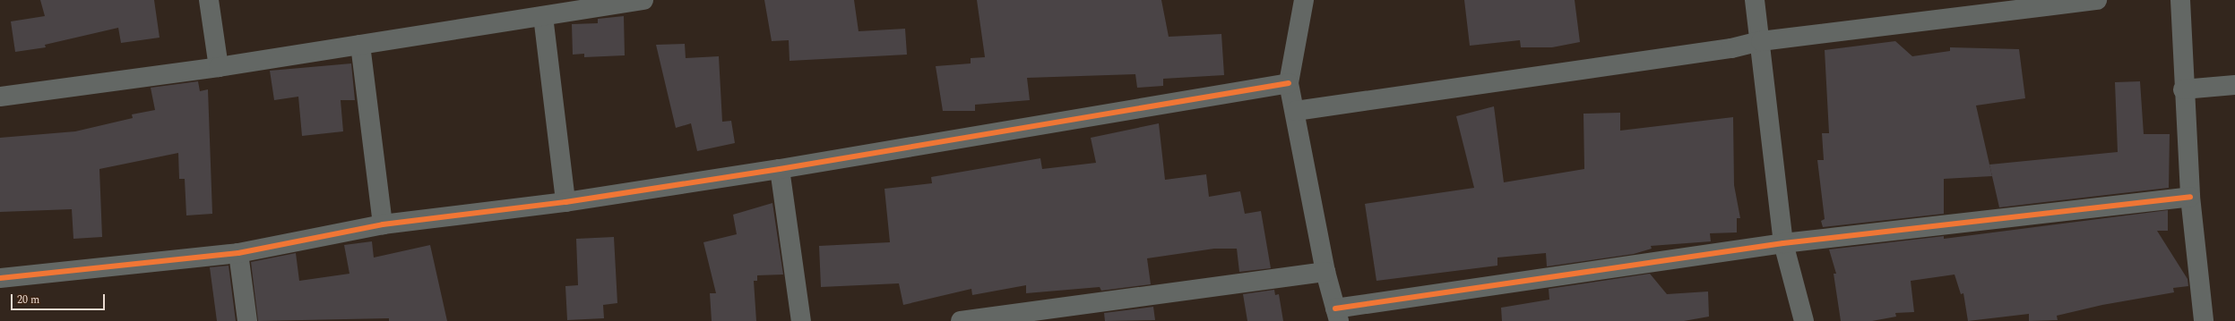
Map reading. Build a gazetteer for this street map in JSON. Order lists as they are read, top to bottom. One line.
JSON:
{"scale_bar":"20 m"}
